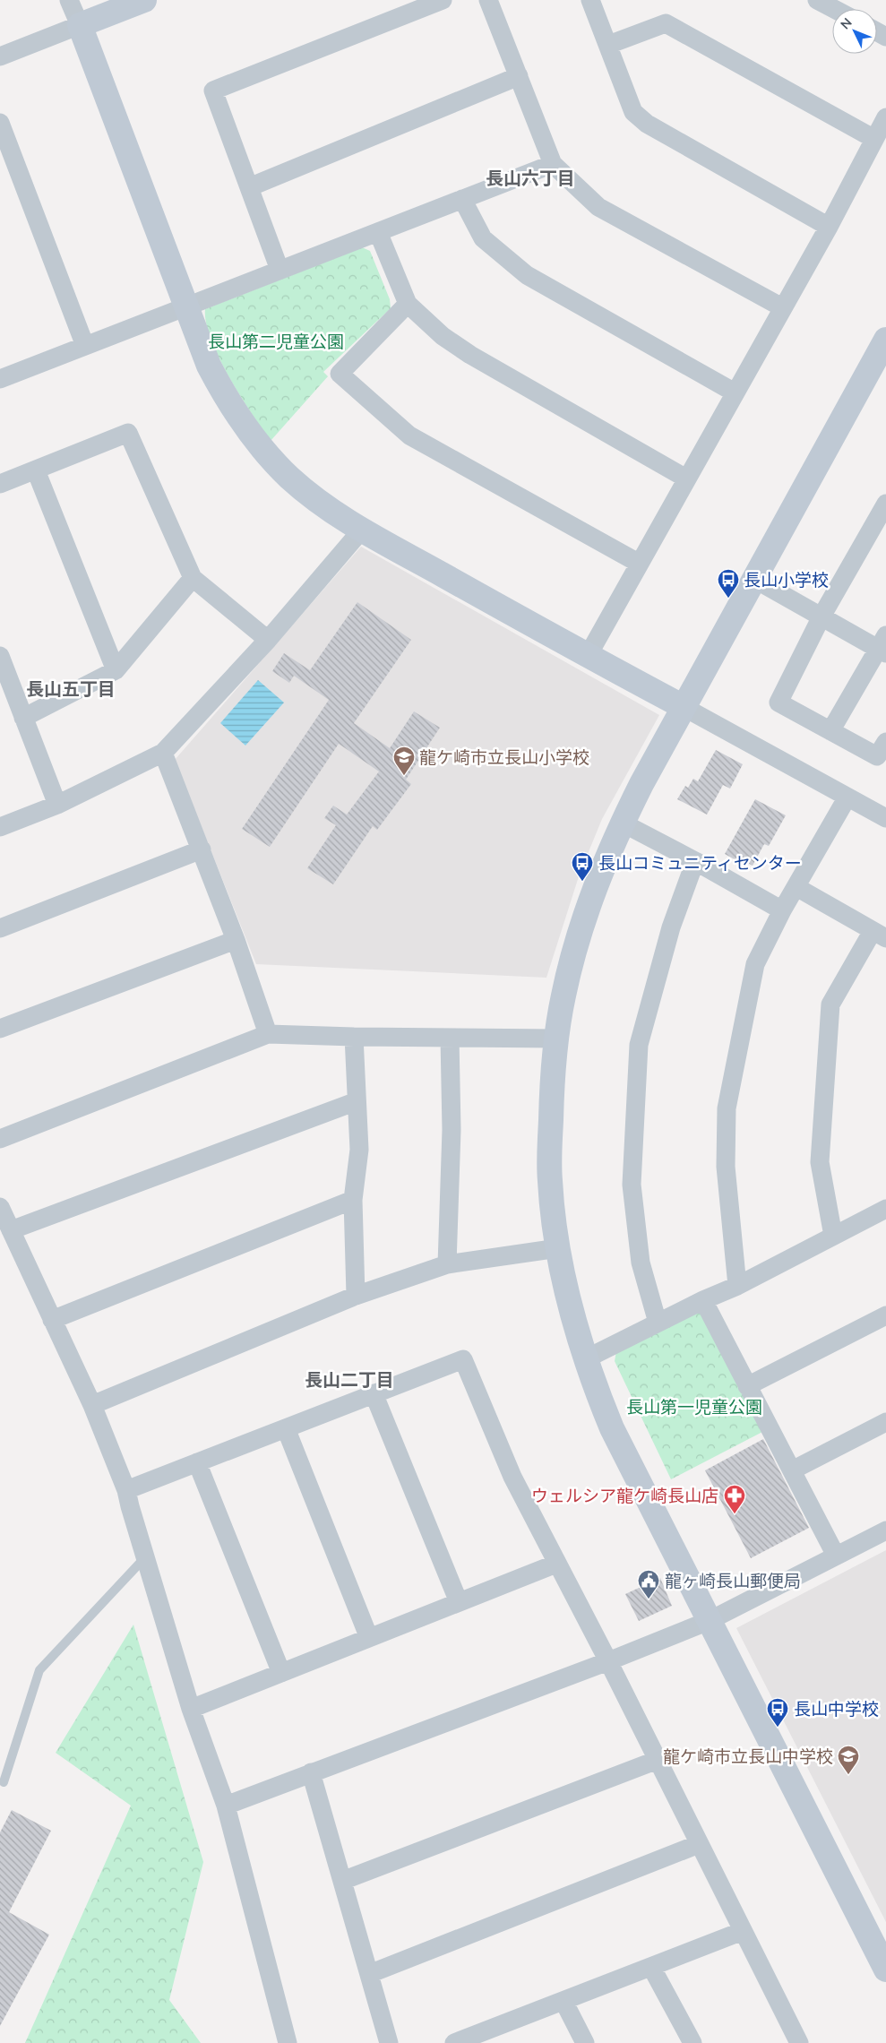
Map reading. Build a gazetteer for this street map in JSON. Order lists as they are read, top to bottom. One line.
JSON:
{"districts":["長山六丁目","長山五丁目","長山二丁目"],"parks":["長山第二児童公園","長山第一児童公園"],"places":{"bus stop":["長山小学校","長山コミュニティセンター","長山中学校"],"school or university":["龍ケ崎市立長山小学校","龍ケ崎市立長山中学校"],"pharmacy":["ウェルシア龍ケ崎長山店"],"public building":["龍ヶ崎長山郵便局"]},"north":"top left"}
